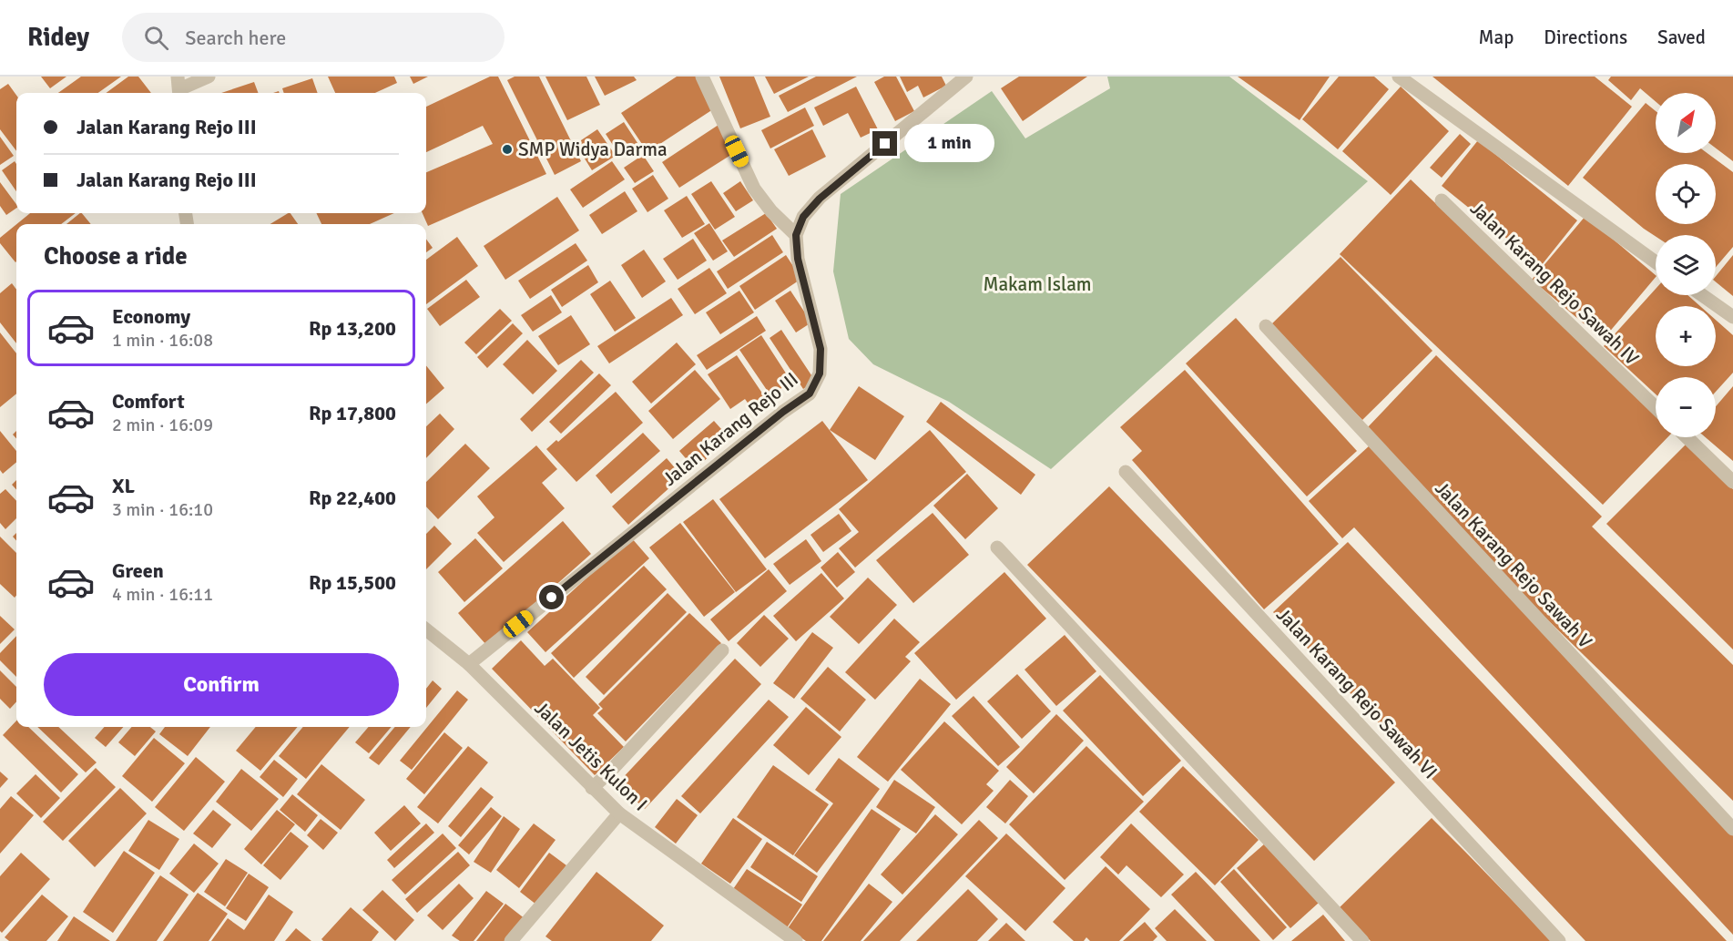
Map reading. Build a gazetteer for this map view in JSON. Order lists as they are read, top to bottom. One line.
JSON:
{"streets":{"street":["Jalan Karang Rejo Sawah IV","Jalan Karang Rejo III","Jalan Karang Rejo Sawah V","Jalan Karang Rejo Sawah VI","Jalan Jetis Kulon I"]},"crossings":[["Jalan Karang Rejo III","Jalan Jetis Kulon I"]],"parks":["Makam Islam"],"places":["SMP Widya Darma"],"north":"top right","page":{"header":"Ridey","search":"Search here","nav":["Map","Directions","Saved"],"map_buttons":["+","−"],"banner":["Jalan Karang Rejo III","Jalan Karang Rejo III"],"bubble":"1 min","heading":"Choose a ride","list":[{"name":"Economy","note":"1 min · 16:08","value":"Rp 13,200"},{"name":"Comfort","note":"2 min · 16:09","value":"Rp 17,800"},{"name":"XL","note":"3 min · 16:10","value":"Rp 22,400"},{"name":"Green","note":"4 min · 16:11","value":"Rp 15,500"}],"buttons":"Confirm"}}
